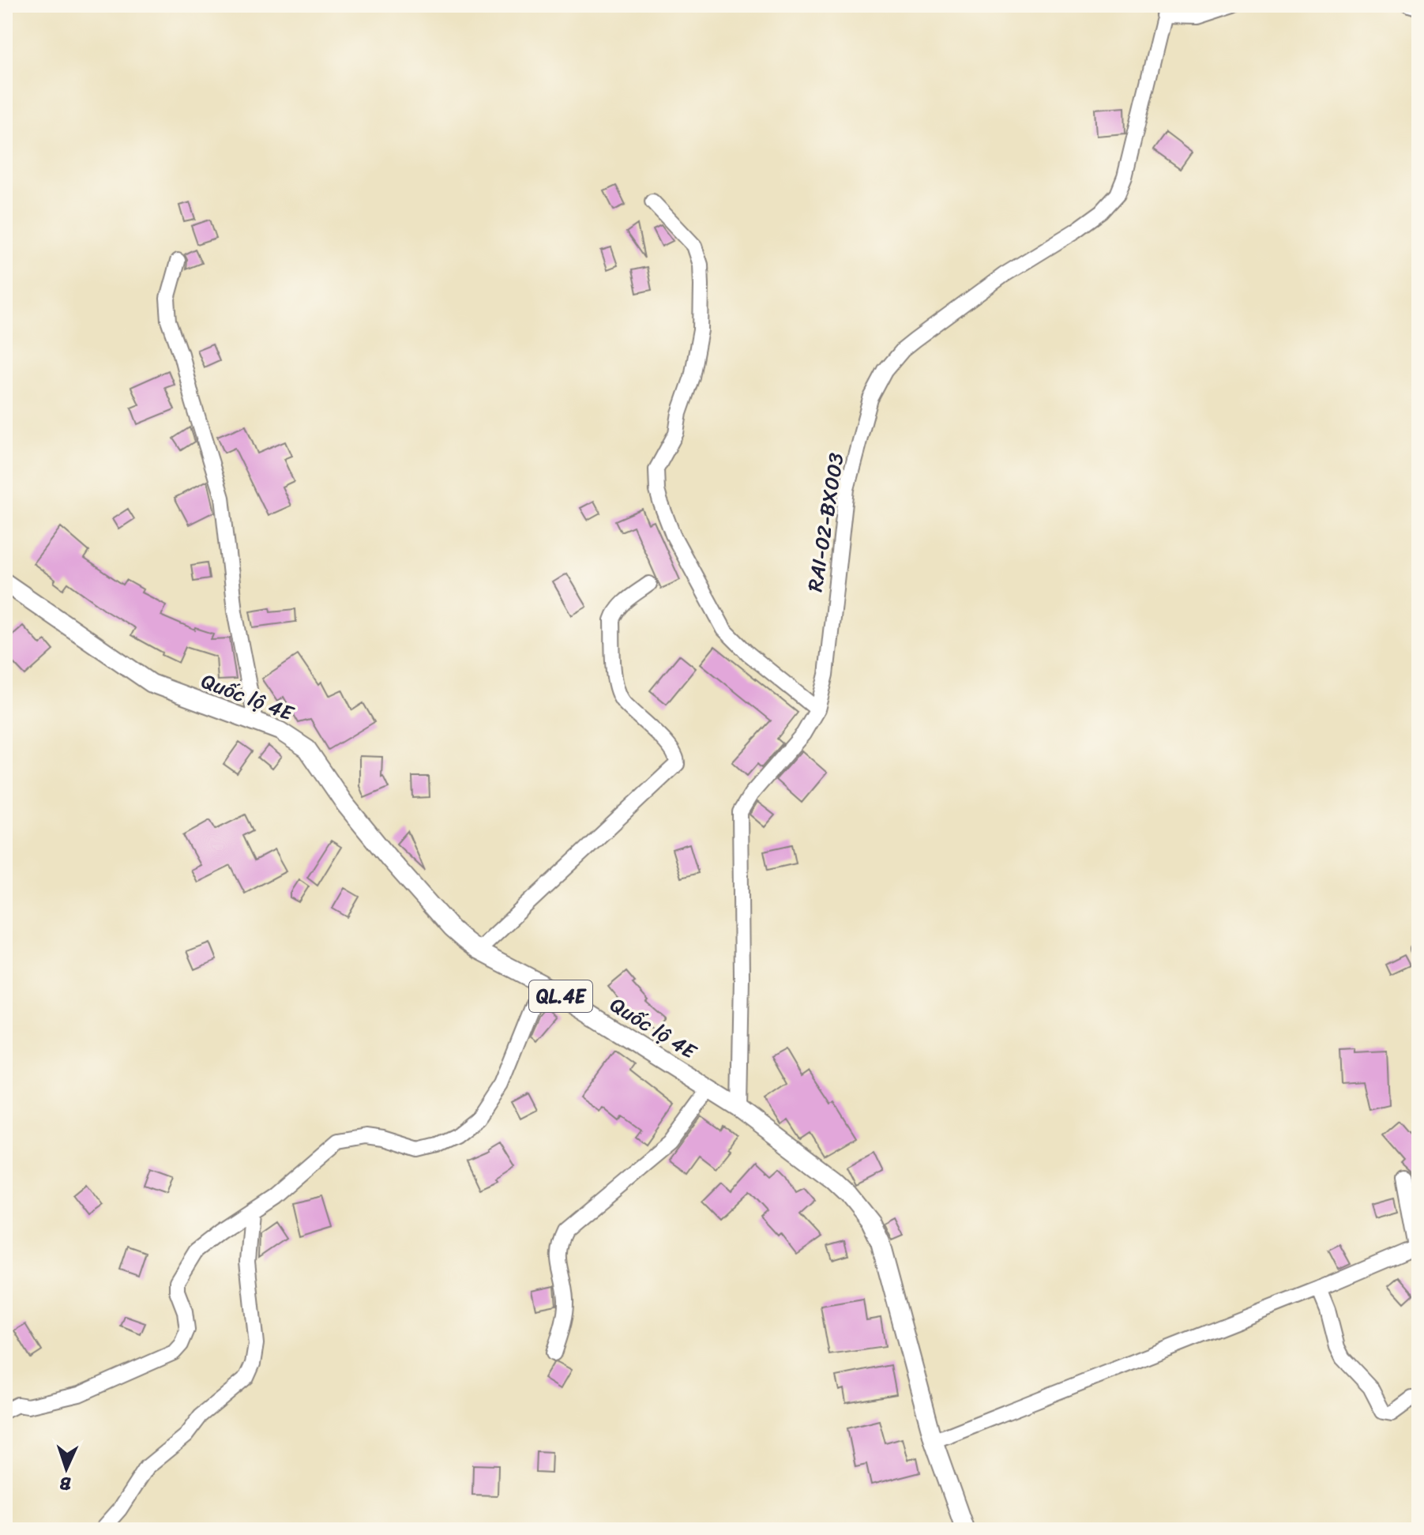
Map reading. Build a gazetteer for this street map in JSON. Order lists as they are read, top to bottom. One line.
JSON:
{"streets":{"main road":["Quốc lộ 4E","QL.4E"],"street":["RAI-02-BX003"]},"crossings":[["RAI-02-BX003","Quốc lộ 4E"]],"north":"bottom"}
